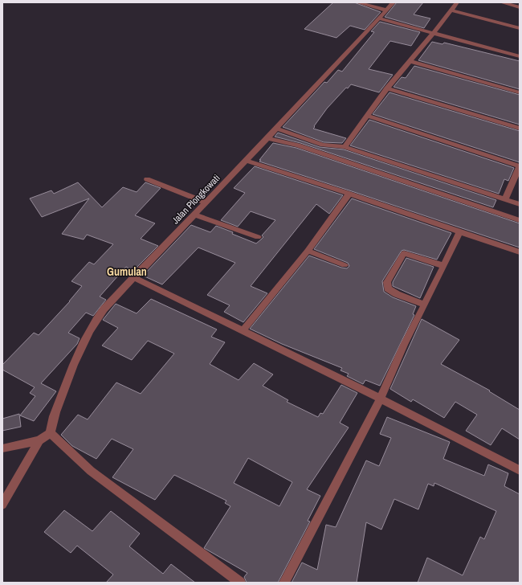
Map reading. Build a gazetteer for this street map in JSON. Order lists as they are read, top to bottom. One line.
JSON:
{"streets":{"street":["Jalan Plongkowati"]},"districts":["Gumulan"]}
